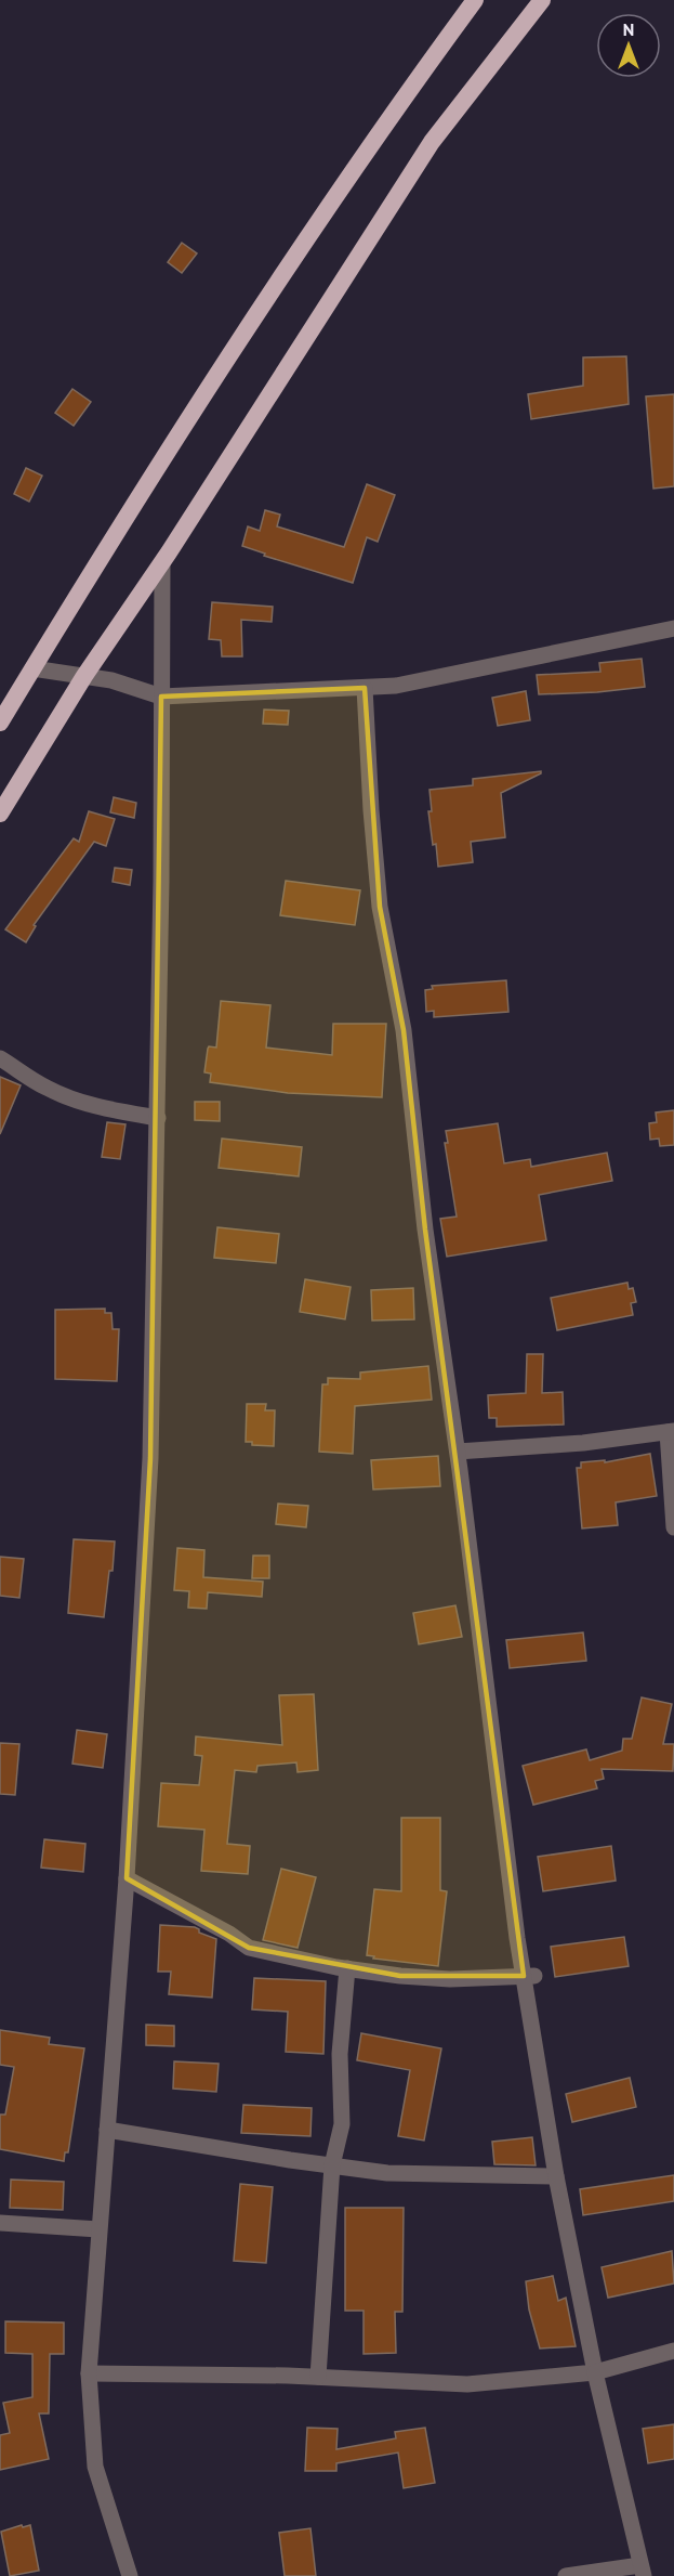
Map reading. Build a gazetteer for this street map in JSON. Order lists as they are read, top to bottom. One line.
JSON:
{"north":"top"}
